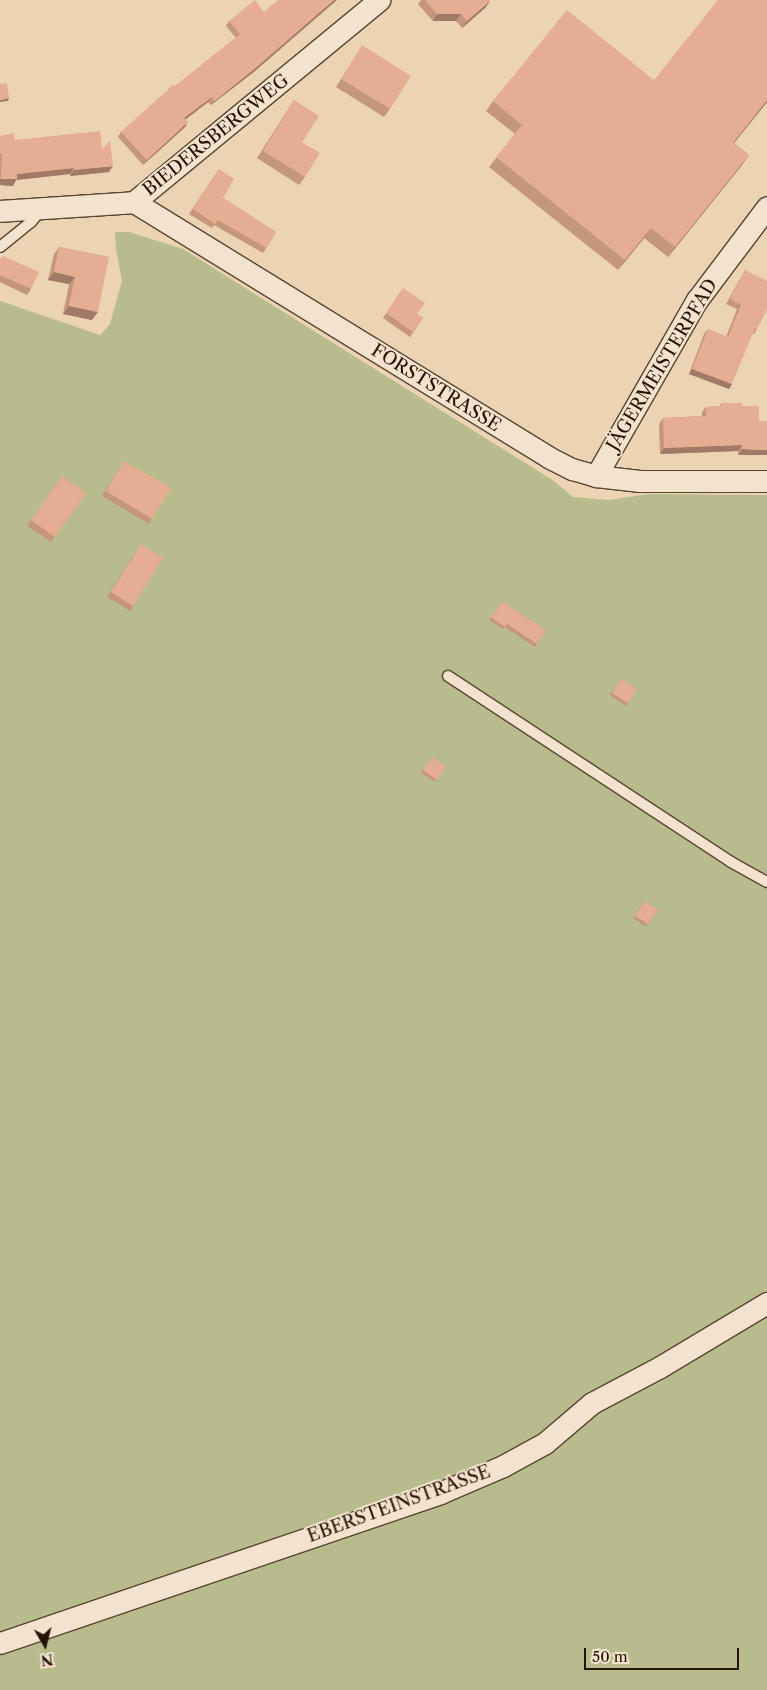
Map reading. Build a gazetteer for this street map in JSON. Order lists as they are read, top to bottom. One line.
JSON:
{"streets":{"street":["BIEDERSBERGWEG","JÄGERMEISTERPFAD","FORSTSTRASSE","EBERSTEINSTRASSE"]},"crossings":[["BIEDERSBERGWEG","FORSTSTRASSE"],["JÄGERMEISTERPFAD","FORSTSTRASSE"]],"scale_bar":"50 m","north":"bottom"}
